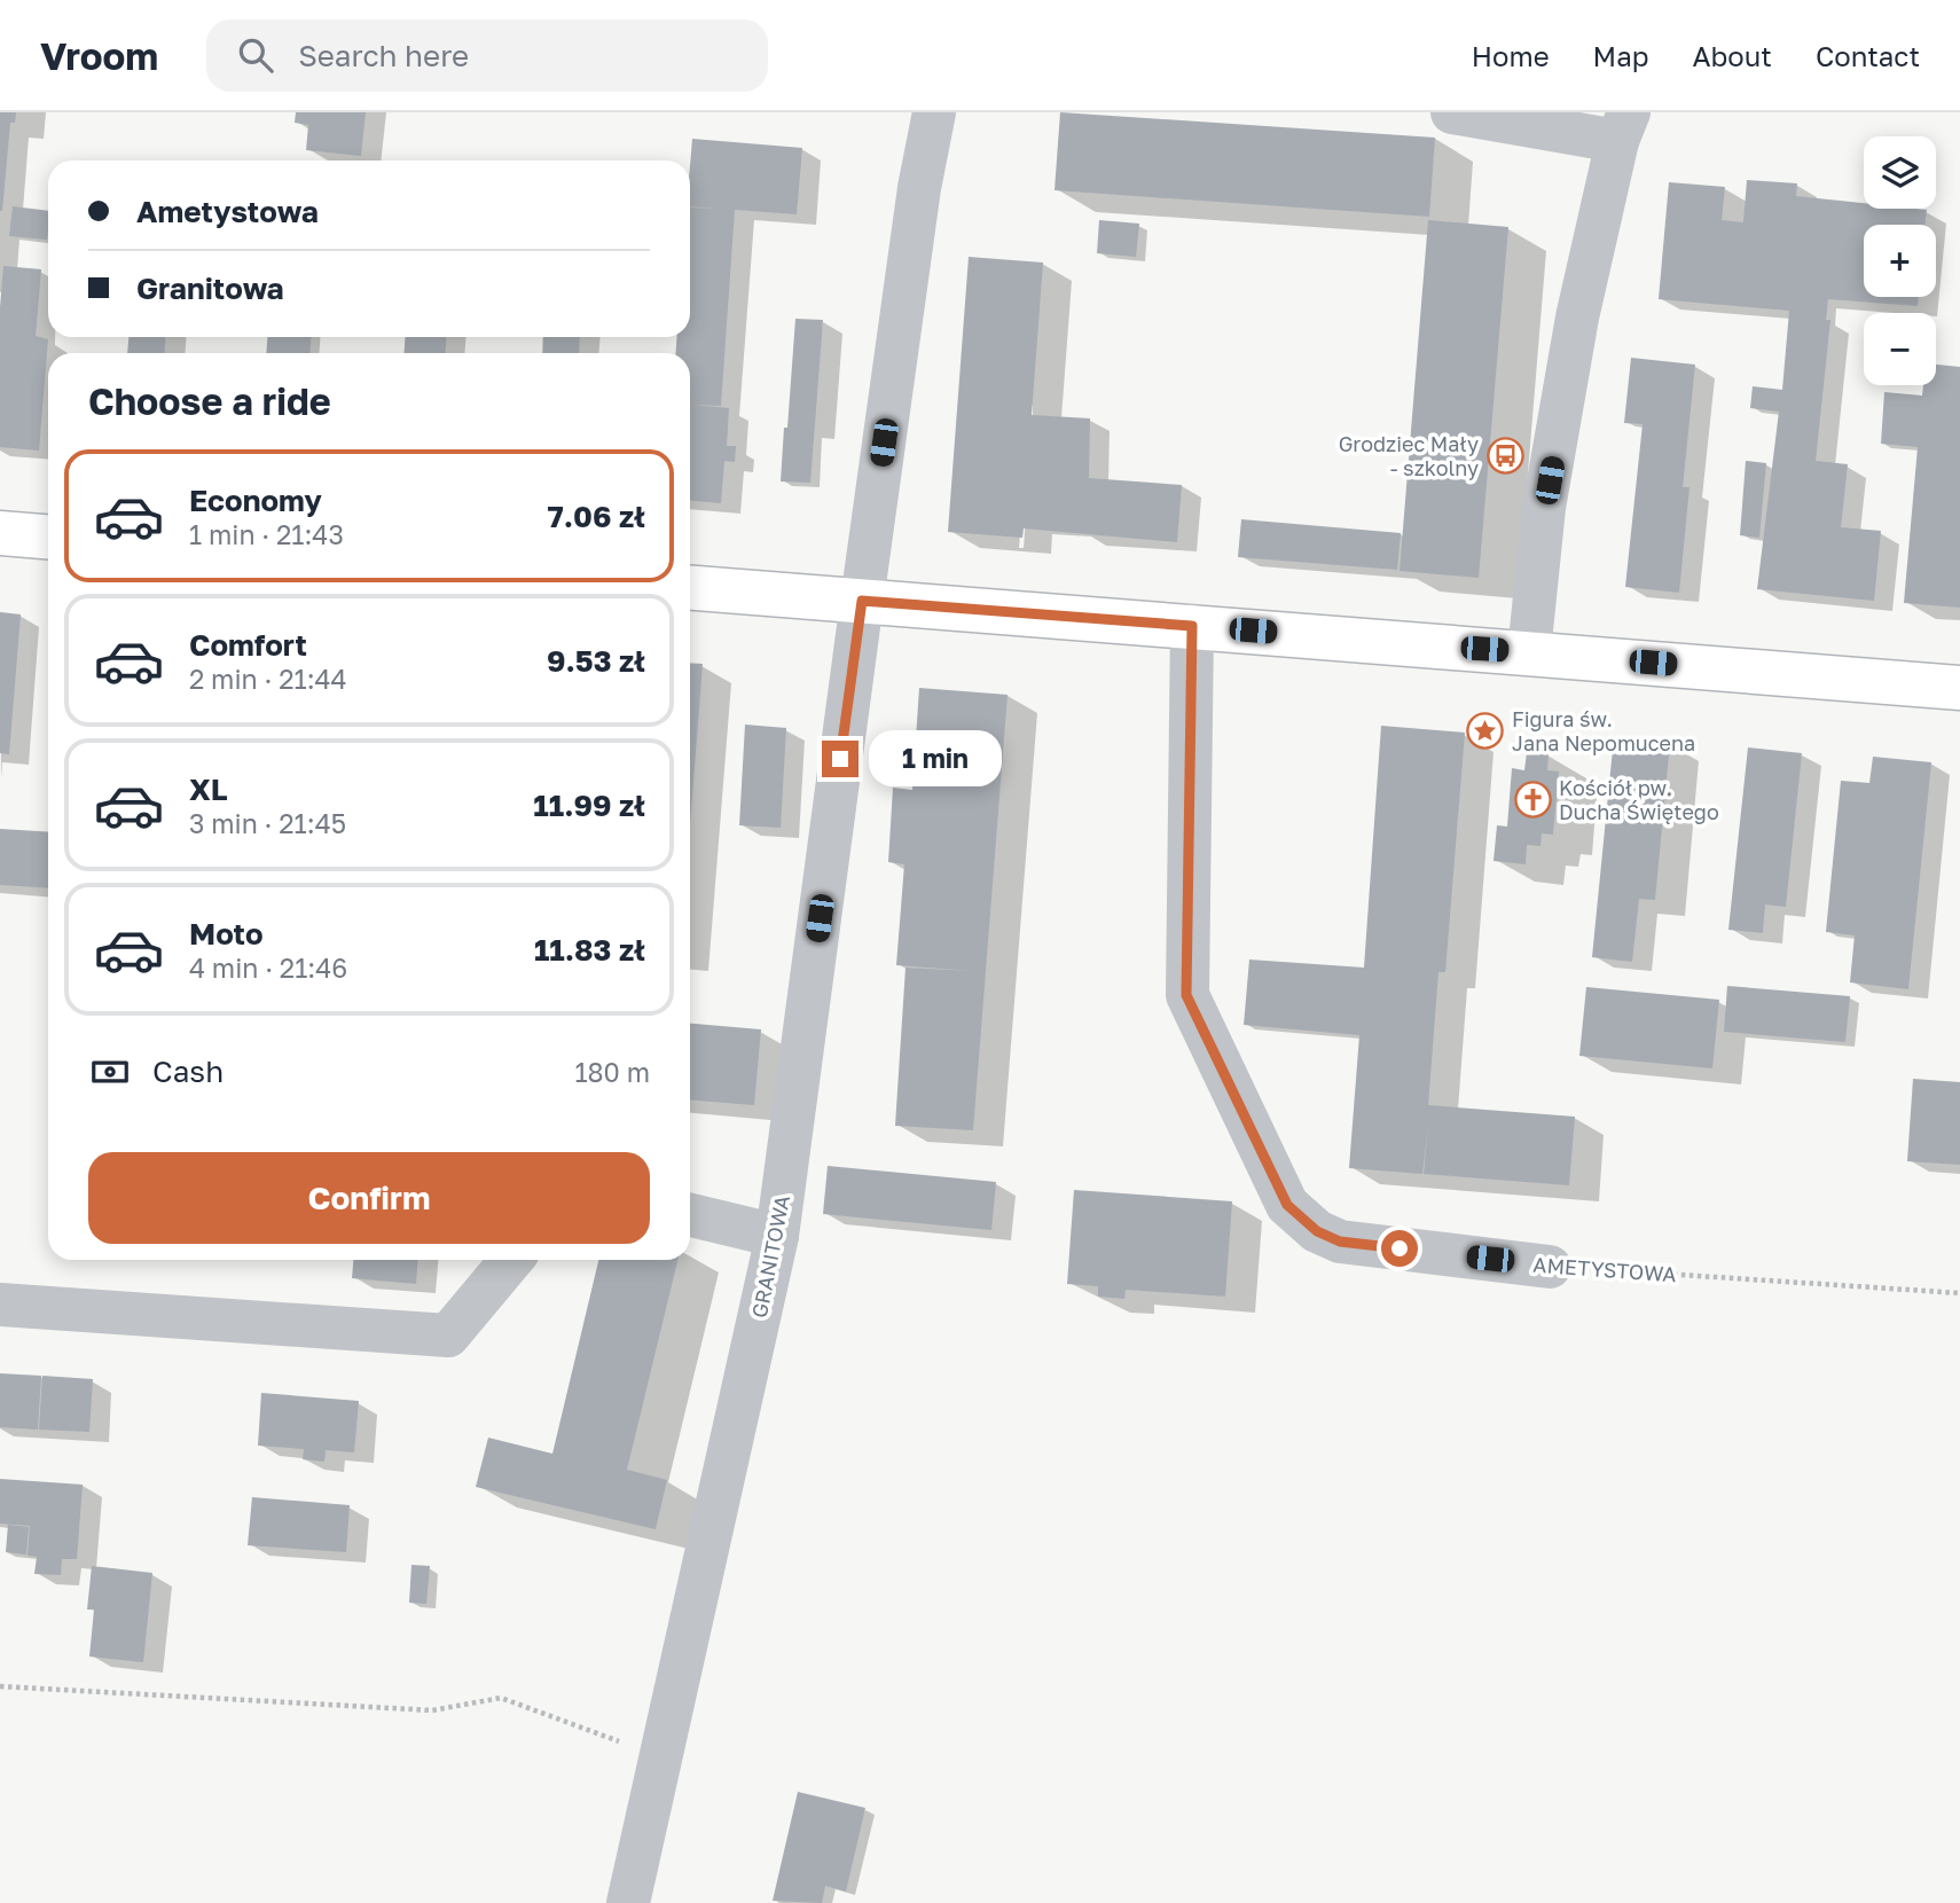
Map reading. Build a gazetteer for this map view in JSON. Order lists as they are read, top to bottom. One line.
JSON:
{"streets":{"street":["GRANITOWA","AMETYSTOWA"]},"places":{"bus stop":["Grodziec Mały - szkolny"],"place":["Figura św. Jana Nepomucena"],"church":["Kościół pw. Ducha Świętego"]},"page":{"header":"Vroom","search":"Search here","nav":["Home","Map","About","Contact"],"map_buttons":["+","−"],"banner":["Ametystowa","Granitowa"],"heading":"Choose a ride","list":[{"name":"Economy","note":"1 min · 21:43","value":"7.06 zł"},{"name":"Comfort","note":"2 min · 21:44","value":"9.53 zł"},{"name":"XL","note":"3 min · 21:45","value":"11.99 zł"},{"name":"Moto","note":"4 min · 21:46","value":"11.83 zł"}],"bubble":"1 min","pay":["Cash","180 m"],"buttons":"Confirm"}}
